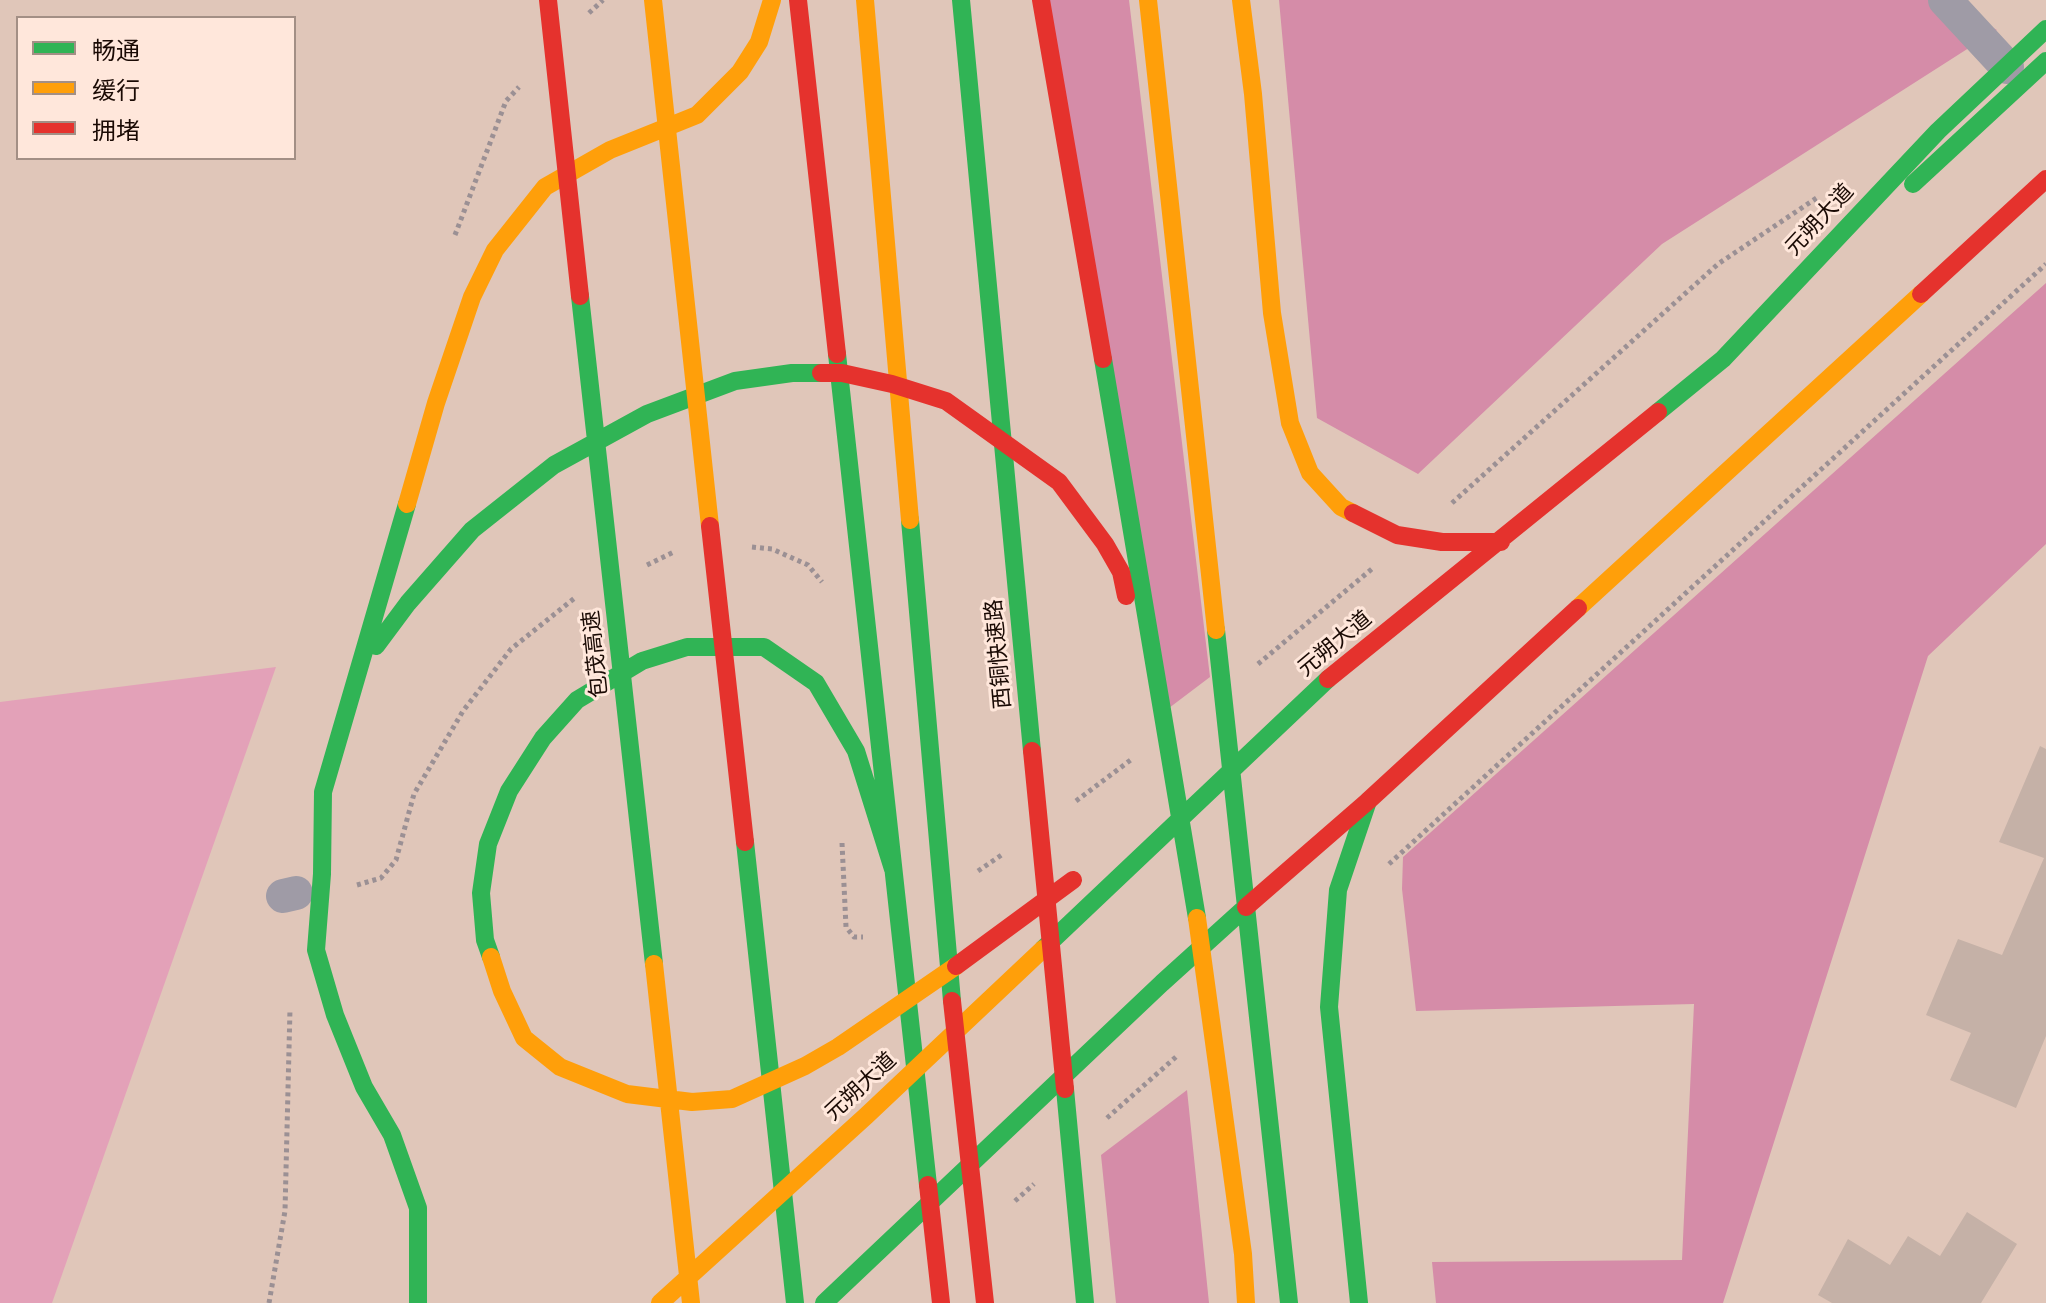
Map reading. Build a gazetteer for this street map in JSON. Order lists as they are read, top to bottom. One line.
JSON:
{"streets":{"main road":["元朔大道","包茂高速","西铜快速路"]},"legend":["畅通","缓行","拥堵"]}
